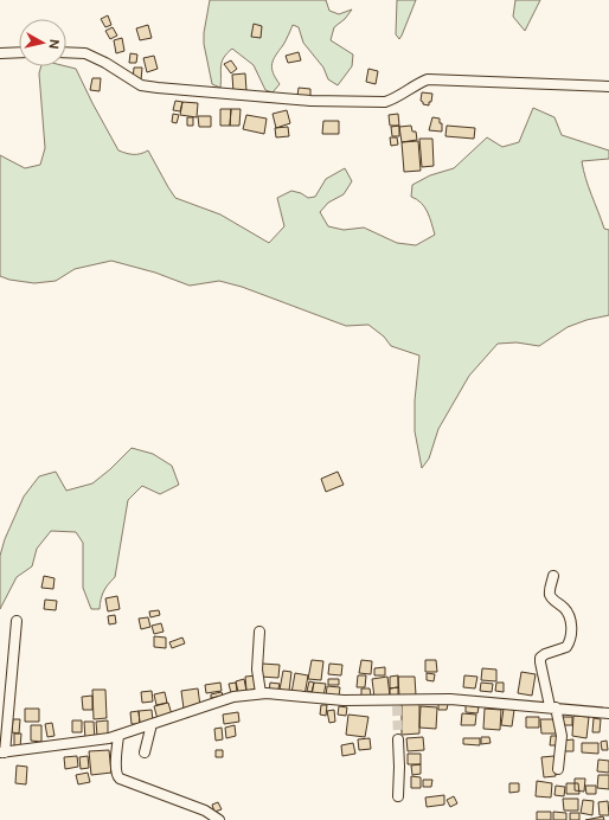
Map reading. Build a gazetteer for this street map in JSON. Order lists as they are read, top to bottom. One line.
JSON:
{"north":"right"}
